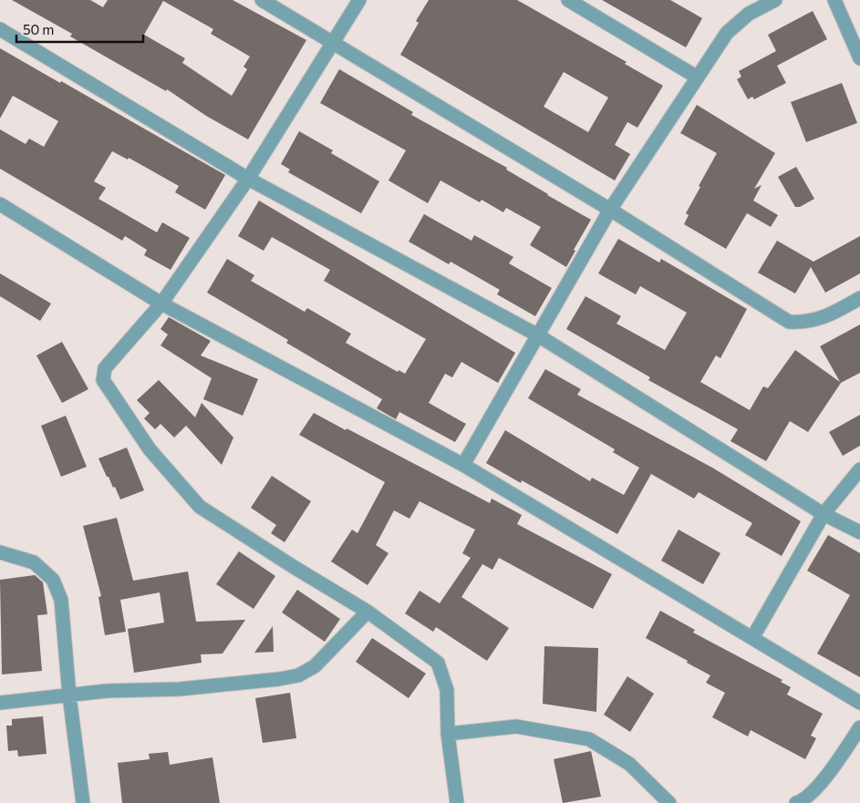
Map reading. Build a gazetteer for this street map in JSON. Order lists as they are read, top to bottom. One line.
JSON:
{"scale_bar":"50 m"}
